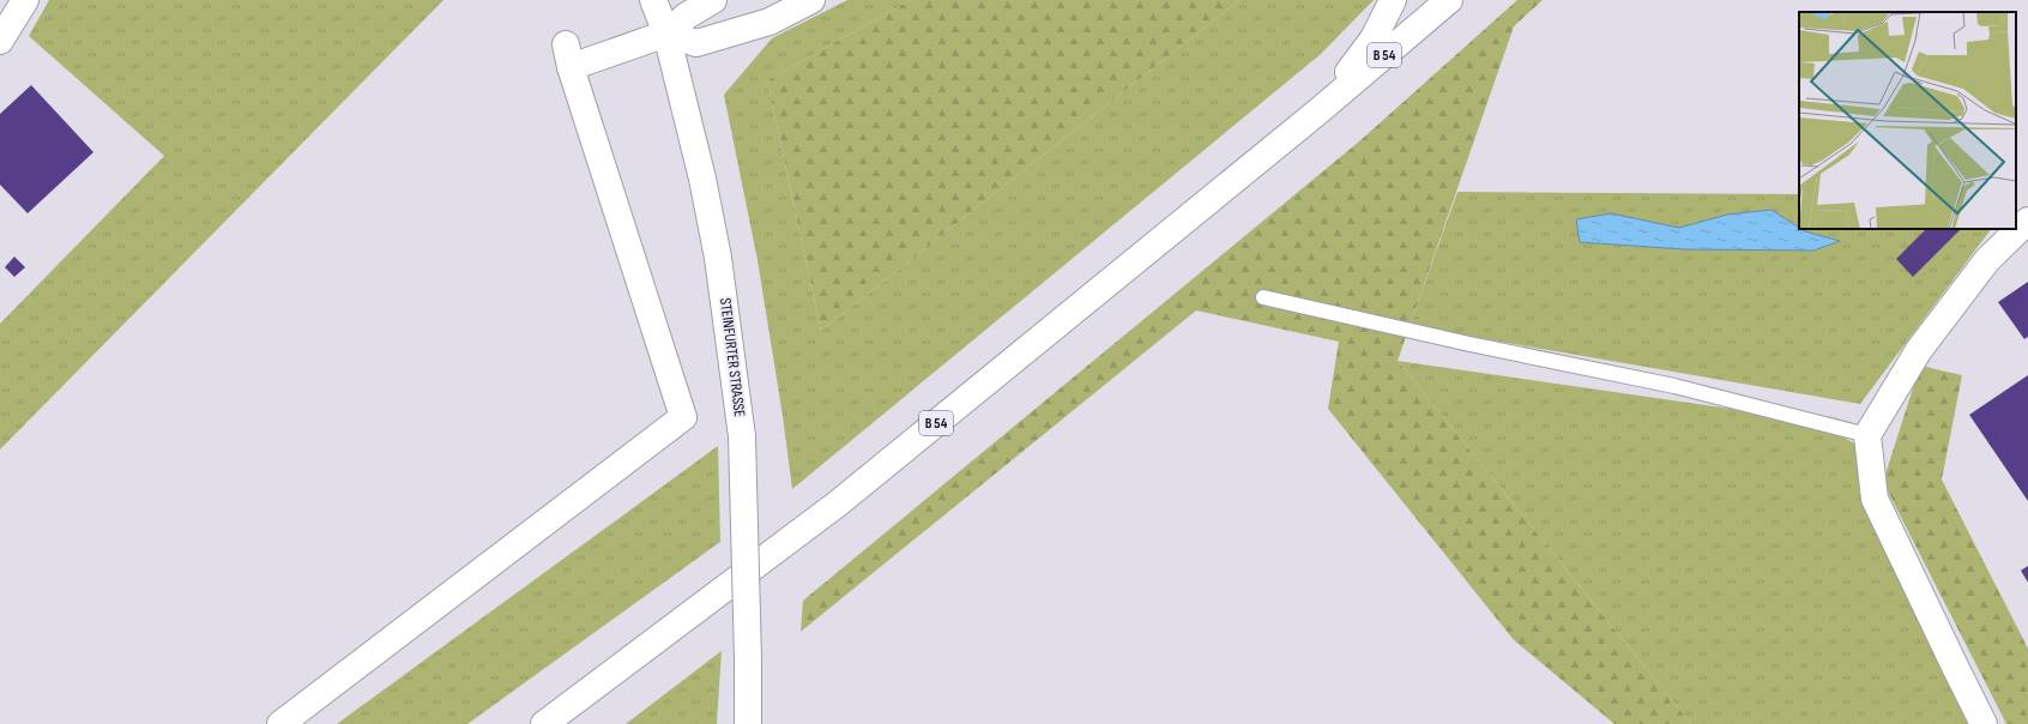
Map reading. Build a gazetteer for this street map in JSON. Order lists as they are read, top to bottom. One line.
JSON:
{"streets":{"main road":["B 54","STEINFURTER STRASSE"]}}
